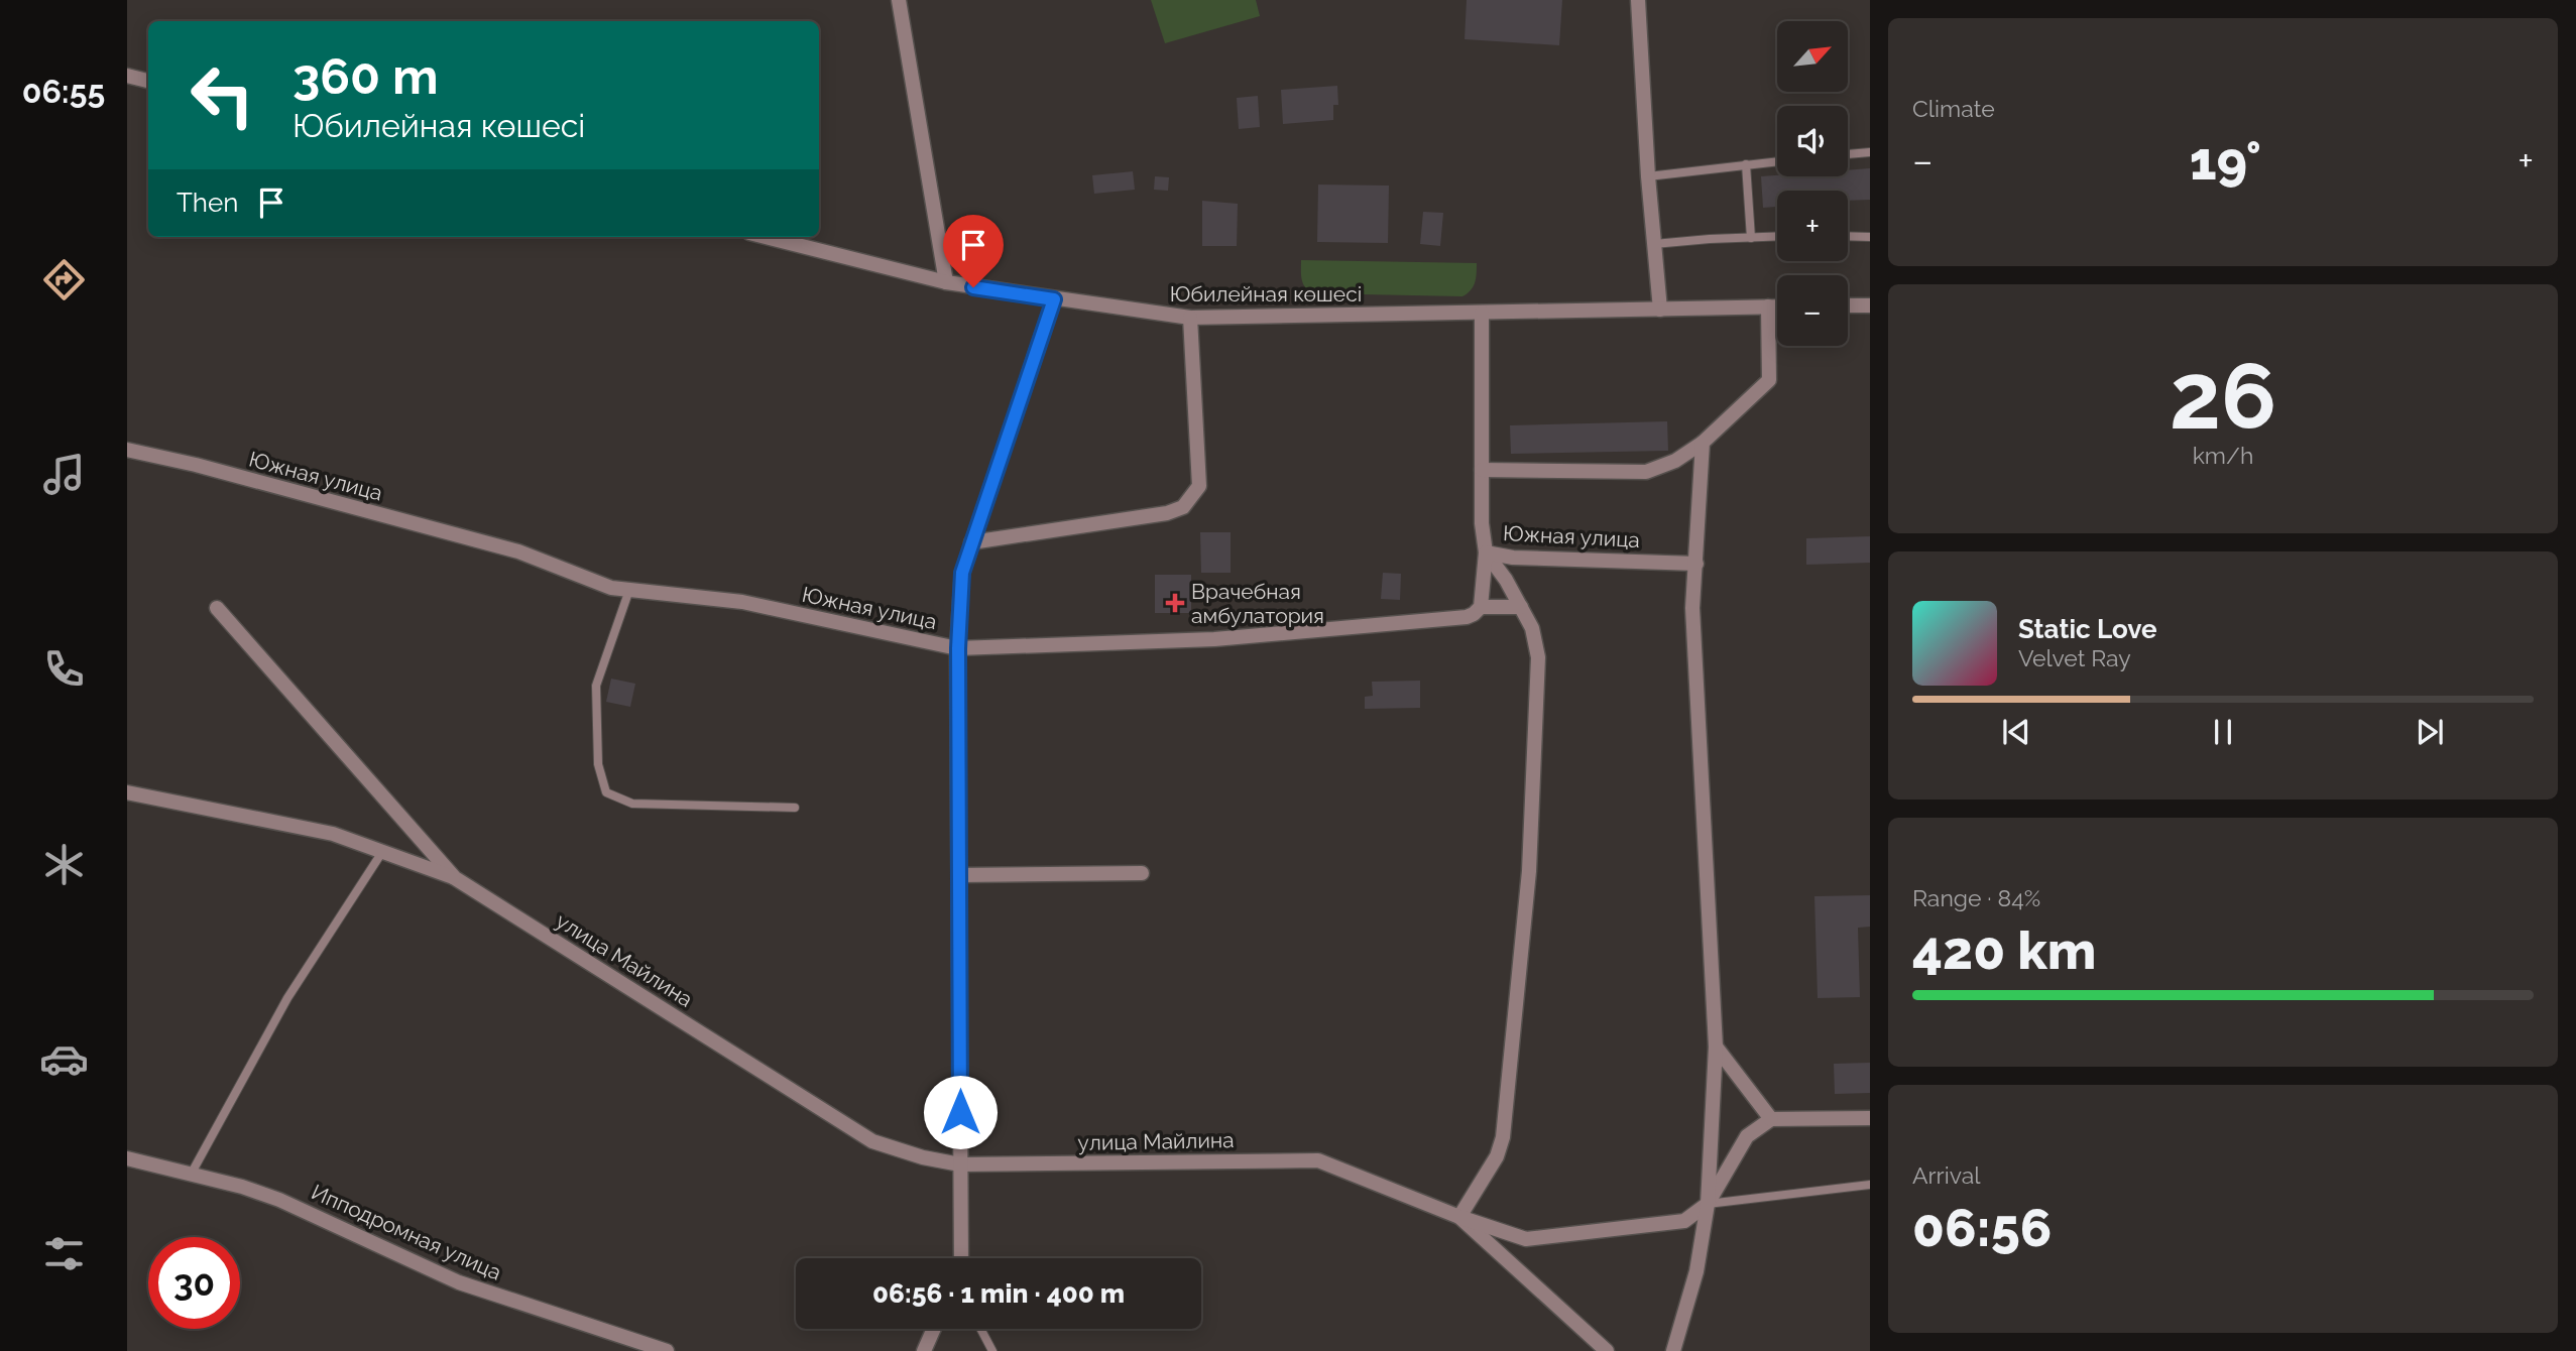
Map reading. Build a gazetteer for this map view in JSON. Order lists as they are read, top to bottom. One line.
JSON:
{"streets":{"street":["Юбилейная көшесі","Южная улица","улица Майлина","Ипподромная улица"]},"places":{"health":["Врачебная амбулатория"]},"north":"top right","page":{"tabs":"06:55","tile":["Climate",["26","km/h"],["Range · 84%","420 km"],["Arrival","06:56"]],"map_buttons":["+","−"],"turn":["360 m","Юбилейная көшесі"],"heat":["−","19°","+"],"then":"Then","song":["Static Love","Velvet Ray"],"limit":"30","trip":"06:56 · 1 min · 400 m"}}
